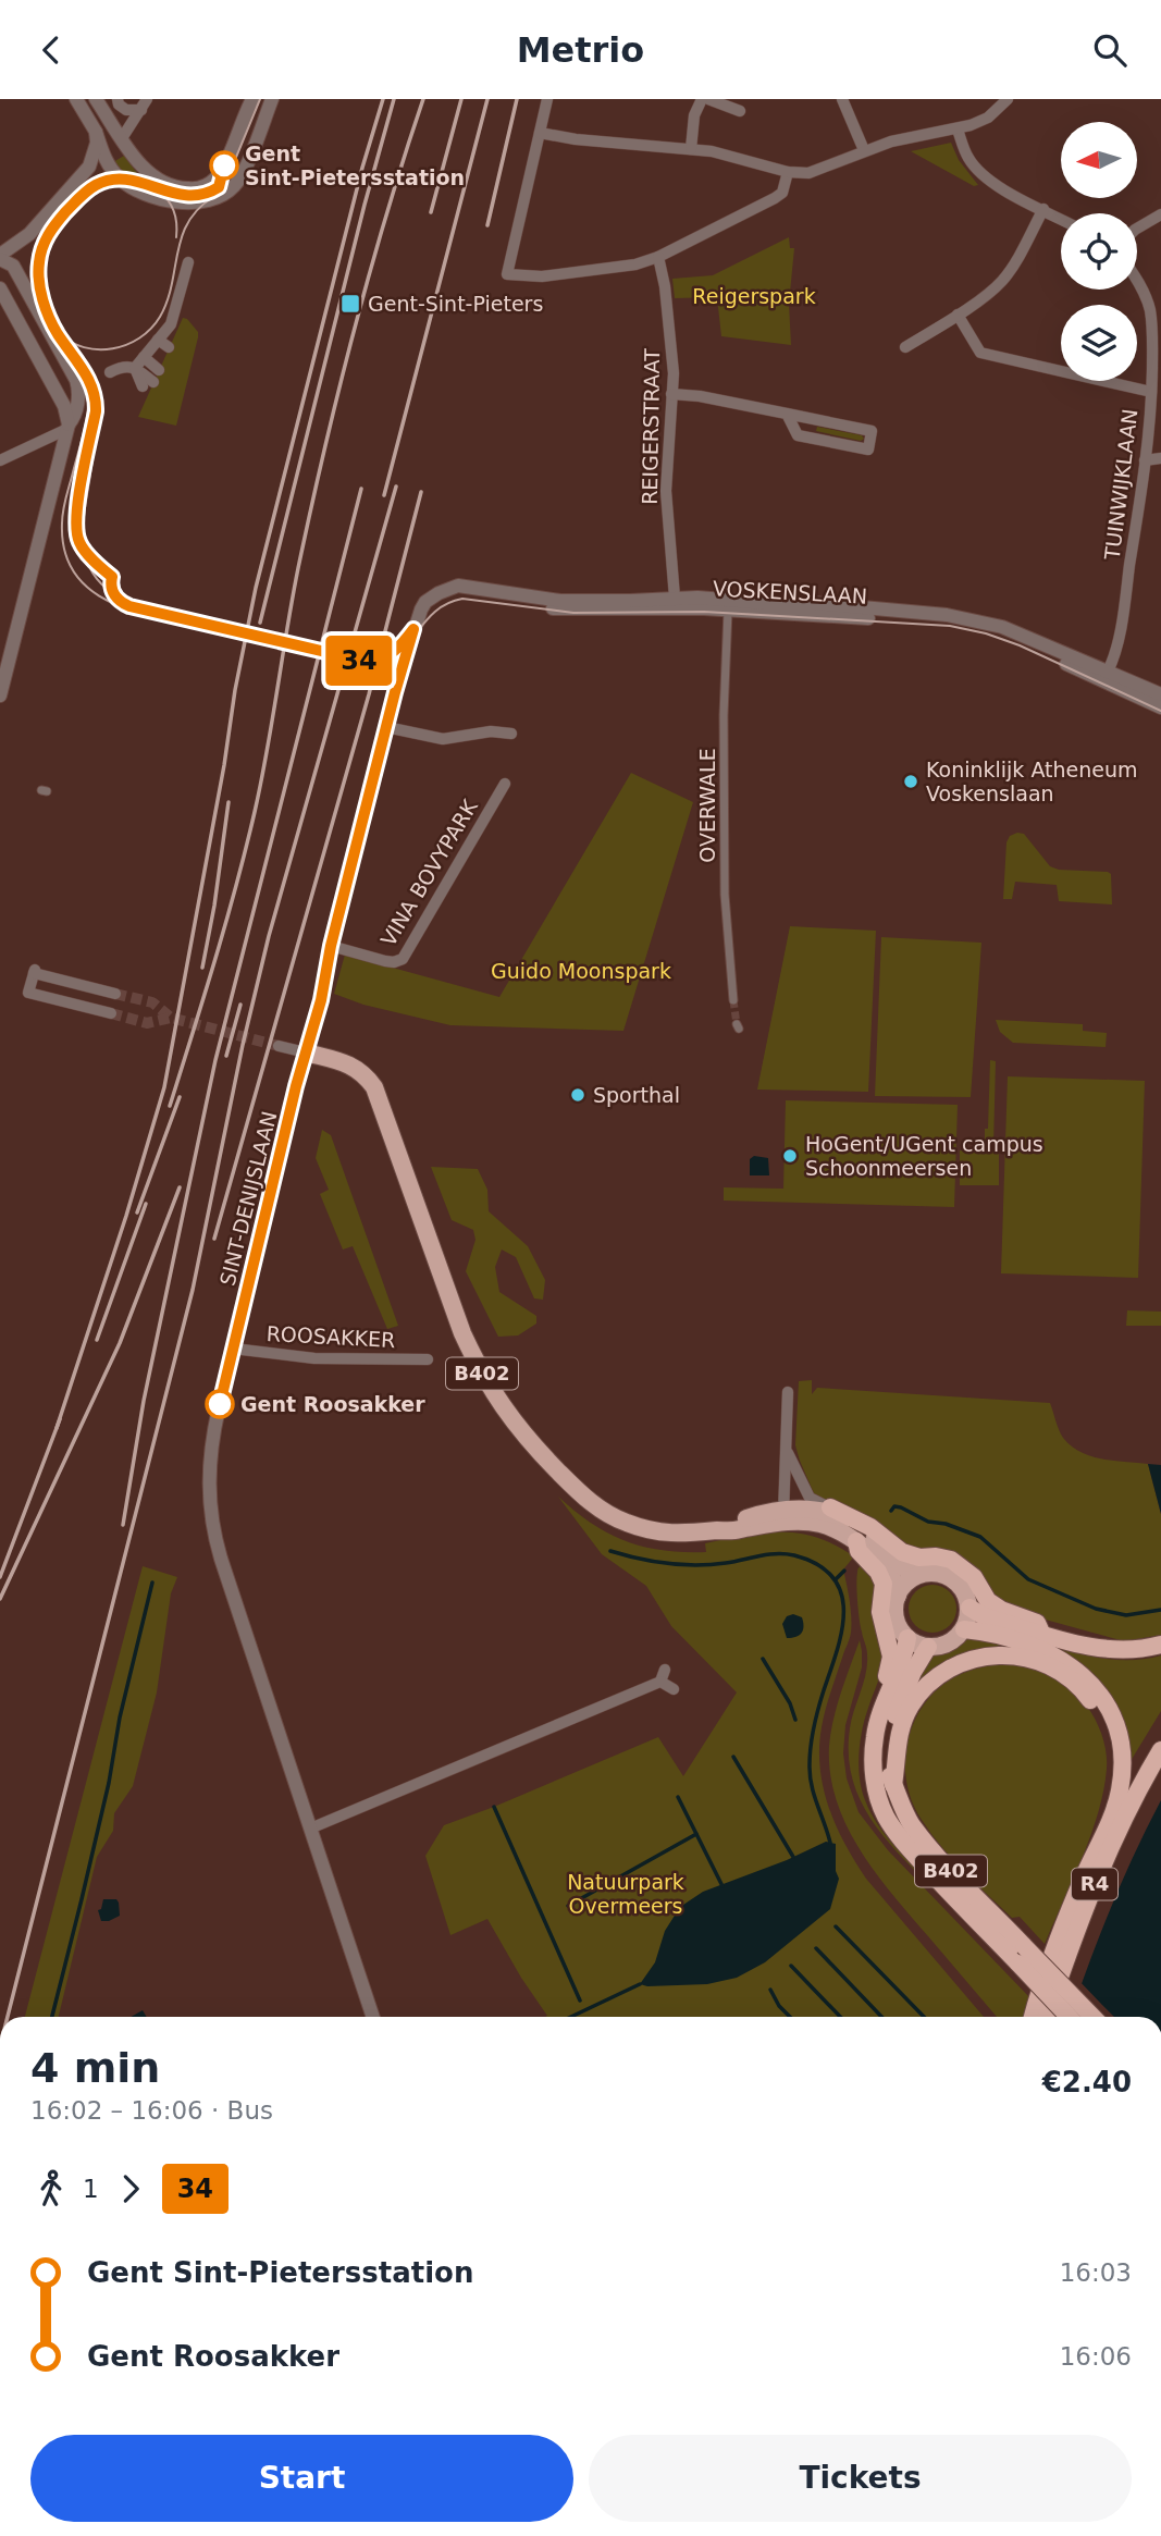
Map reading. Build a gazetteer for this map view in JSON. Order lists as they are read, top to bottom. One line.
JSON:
{"streets":{"highway":["B402","R4"],"street":["REIGERSTRAAT","TUINWIJKLAAN","VOSKENSLAAN","OVERWALE","VINA BOVYPARK","SINT-DENIJSLAAN","ROOSAKKER"]},"crossings":[["REIGERSTRAAT","VOSKENSLAAN"],["TUINWIJKLAAN","VOSKENSLAAN"],["VOSKENSLAAN","OVERWALE"],["VOSKENSLAAN","SINT-DENIJSLAAN"],["VINA BOVYPARK","SINT-DENIJSLAAN"],["SINT-DENIJSLAAN","ROOSAKKER"],["SINT-DENIJSLAAN","B402"]],"parks":["Reigerspark","Guido Moonspark","Natuurpark Overmeers"],"places":{"other":["Gent Sint-Pietersstation","Koninklijk Atheneum Voskenslaan","Sporthal","HoGent/UGent campus Schoonmeersen","Gent Roosakker"],"transit":["Gent-Sint-Pieters"]},"lines":["bus line 34"],"north":"left","page":{"header":"Metrio","on_map":"34","heading":["4 min","16:02 – 16:06 · Bus","€2.40"],"legs":["1","34"],"list":[{"name":"Gent Sint-Pietersstation","value":"16:03"},{"name":"Gent Roosakker","value":"16:06"}],"buttons":["Start","Tickets"]}}
